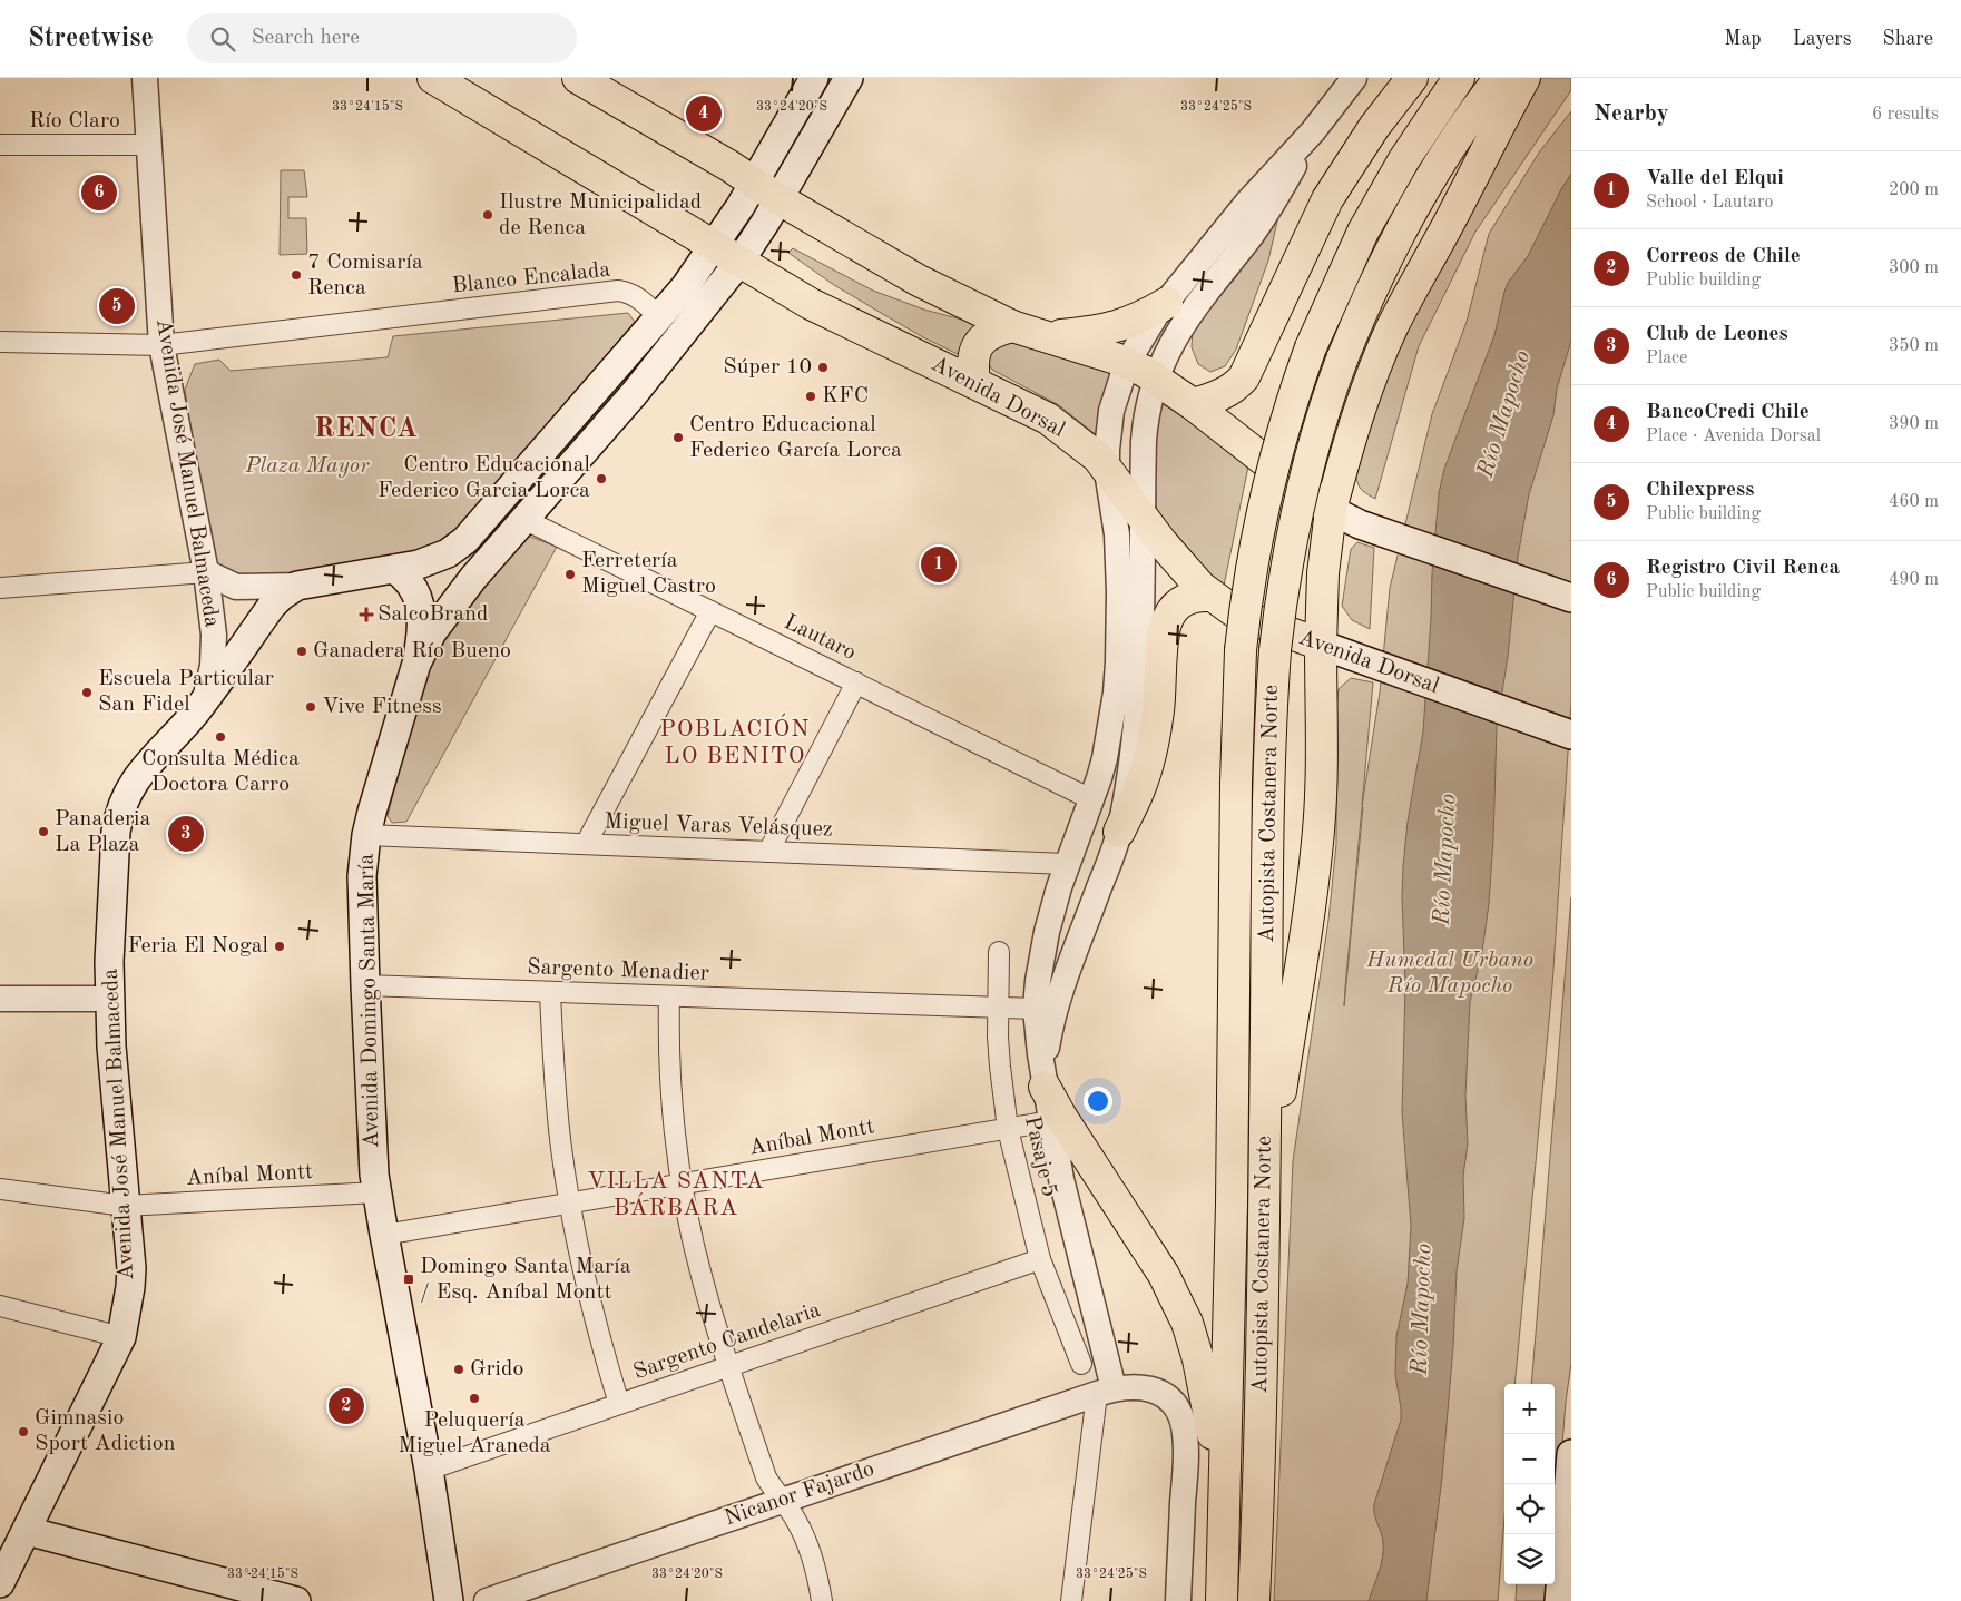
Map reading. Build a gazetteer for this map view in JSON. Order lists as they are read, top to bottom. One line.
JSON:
{"streets":{"main road":["Avenida Dorsal","Avenida José Manuel Balmaceda","Autopista Costanera Norte","Avenida Domingo Santa María"],"street":["Río Claro","Blanco Encalada","Lautaro","Miguel Varas Velásquez","Sargento Menadier","Aníbal Montt","Pasaje 5","Sargento Candelaria","Nicanor Fajardo"]},"crossings":[["Río Claro","Avenida José Manuel Balmaceda"],["Blanco Encalada","Avenida José Manuel Balmaceda"],["Blanco Encalada","Avenida Domingo Santa María"],["Avenida Dorsal","Avenida Domingo Santa María"],["Avenida José Manuel Balmaceda","Avenida Domingo Santa María"],["Avenida José Manuel Balmaceda","Aníbal Montt"],["Lautaro","Avenida Domingo Santa María"],["Miguel Varas Velásquez","Avenida Domingo Santa María"],["Sargento Menadier","Avenida Domingo Santa María"],["Sargento Menadier","Pasaje 5"],["Avenida Domingo Santa María","Aníbal Montt"],["Avenida Domingo Santa María","Sargento Candelaria"],["Aníbal Montt","Pasaje 5"],["Pasaje 5","Sargento Candelaria"]],"districts":["RENCA","POBLACIÓN LO BENITO","VILLA SANTA BÁRBARA"],"water":["Río Mapocho"],"parks":["Plaza Mayor","Humedal Urbano Río Mapocho"],"places":{"other":["Ilustre Municipalidad de Renca","7 Comisaría Renca","Súper 10","KFC","Centro Educacional Federico García Lorca","Centro Educacional Federico Garcia Lorca","Ferretería Miguel Castro","Ganadera Río Bueno","Escuela Particular San Fidel","Vive Fitness","Consulta Médica Doctora Carro","Panaderia La Plaza","Feria El Nogal","Grido","Peluquería Miguel Araneda","Gimnasio Sport Adiction"],"health":["SalcoBrand"],"transit":["Domingo Santa María / Esq. Aníbal Montt"]},"page":{"header":"Streetwise","search":"Search here","nav":["Map","Layers","Share"],"heading":["Nearby","6 results"],"pins":["4","6","5","1","3","2"],"list":[{"mark":"1","name":"Valle del Elqui","note":"School · Lautaro","value":"200 m"},{"mark":"2","name":"Correos de Chile","note":"Public building","value":"300 m"},{"mark":"3","name":"Club de Leones","note":"Place","value":"350 m"},{"mark":"4","name":"BancoCredi Chile","note":"Place · Avenida Dorsal","value":"390 m"},{"mark":"5","name":"Chilexpress","note":"Public building","value":"460 m"},{"mark":"6","name":"Registro Civil Renca","note":"Public building","value":"490 m"}],"map_buttons":["+","−"]},"coordinates":["33°24'15\"S","33°24'20\"S","33°24'25\"S"]}
